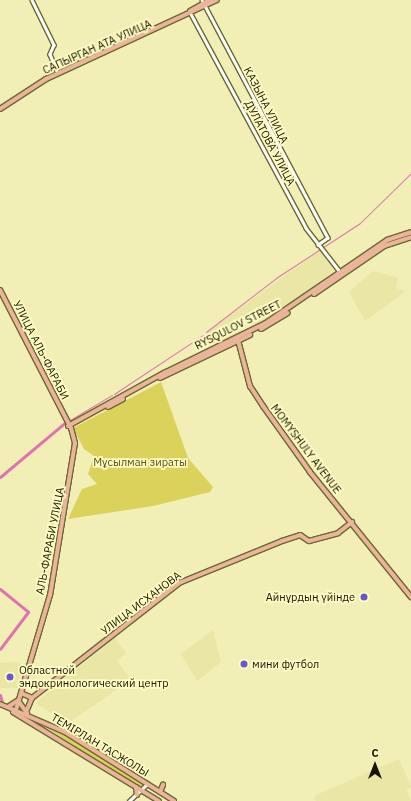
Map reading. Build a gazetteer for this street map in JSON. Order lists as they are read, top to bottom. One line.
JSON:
{"streets":{"main road":["САПЫРГАН АТА УЛИЦА","RYSQULOV STREET","УЛИЦА АЛЬ-ФАРАБИ","MOMYSHULY AVENUE","АЛЬ-ФАРАБИ УЛИЦА","УЛИЦА ИСХАНОВА","ТЕМІРЛАН ТАСЖОЛЫ"],"street":["КАЗЫНА УЛИЦА","ДУЛАТОВА УЛИЦА"]},"crossings":[["САПЫРГАН АТА УЛИЦА","КАЗЫНА УЛИЦА"],["САПЫРГАН АТА УЛИЦА","ДУЛАТОВА УЛИЦА"],["КАЗЫНА УЛИЦА","ДУЛАТОВА УЛИЦА"],["ДУЛАТОВА УЛИЦА","RYSQULOV STREET"],["RYSQULOV STREET","УЛИЦА АЛЬ-ФАРАБИ"],["RYSQULOV STREET","MOMYSHULY AVENUE"],["RYSQULOV STREET","АЛЬ-ФАРАБИ УЛИЦА"],["УЛИЦА АЛЬ-ФАРАБИ","АЛЬ-ФАРАБИ УЛИЦА"],["MOMYSHULY AVENUE","УЛИЦА ИСХАНОВА"],["АЛЬ-ФАРАБИ УЛИЦА","ТЕМІРЛАН ТАСЖОЛЫ"]],"parks":["Мұсылман зираты"],"places":["Айнұрдың үйінде","мини футбол","Областной эндокринологический центр"],"north":"top"}
